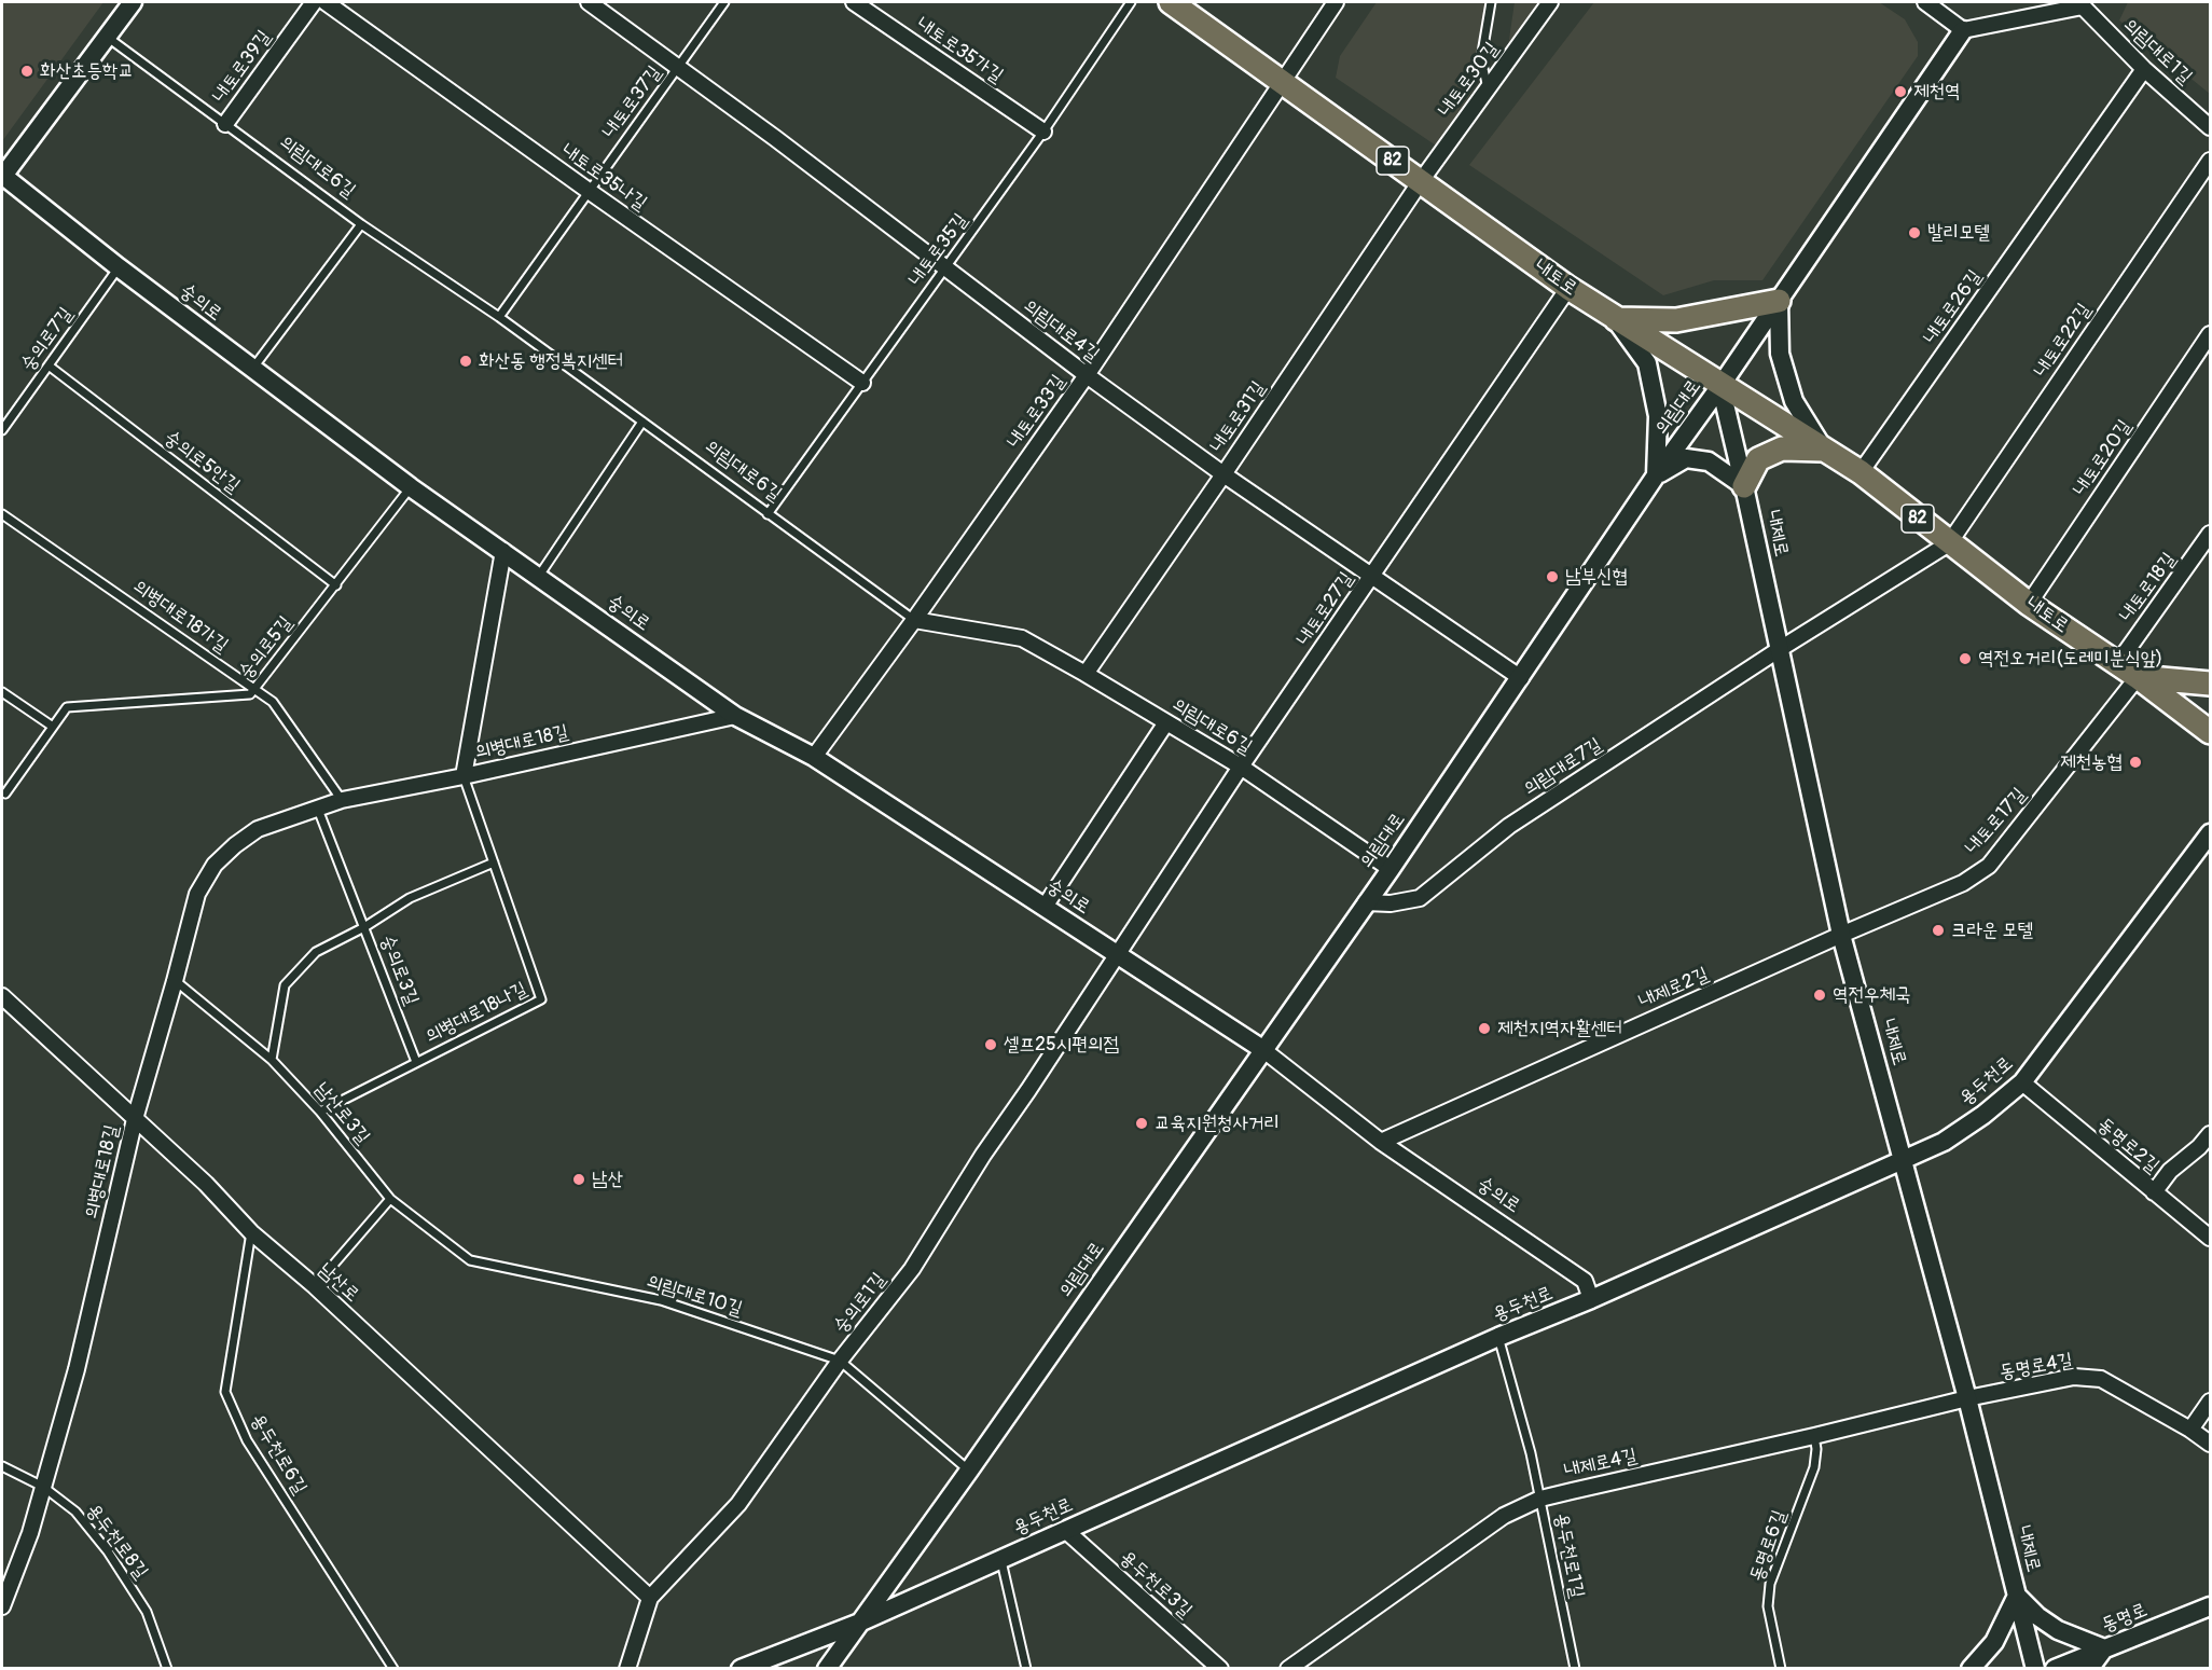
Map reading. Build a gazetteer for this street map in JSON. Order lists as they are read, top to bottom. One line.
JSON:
{"streets":{"main road":["82","내토로"],"street":["내토로35가길","의림대로1길","내토로39길","내토로30길","의림대로6길","내토로35나길","숭의로","내토로26길","의림대로4길","내토로22길","의림대로","내토로33길","내토로31길","내토로20길","내제로","내토로18길","내토로27길","의병대로18길","의림대로7길","내토로17길","내제로2길","용두천로","동명로2길","남산로","숭의로1길","동명로4길","내제로4길","용두천로3길","동명로"],"lane":["내토로37길","내토로35길","숭의로7길","숭의로5안길","의병대로18가길","숭의로5길","숭의로3길","의병대로18나길","남산로3길","의림대로10길","용두천로6길","용두천로8길","동명로6길","용두천로1길"]},"crossings":[["내토로35가길","내토로35길"],["의림대로1길","내토로26길"],["의림대로1길","의림대로"],["내토로39길","의림대로6길"],["내토로30길","내토로"],["내토로30길","내토로31길"],["내토로37길","의림대로6길"],["내토로37길","내토로35나길"],["내토로37길","의림대로4길"],["의림대로6길","내토로35길"],["의림대로6길","의림대로"],["의림대로6길","내토로33길"],["의림대로6길","내토로31길"],["의림대로6길","내토로27길"],["내토로35나길","내토로35길"],["내토로35길","의림대로4길"],["내토로","내토로26길"],["내토로","내토로22길"],["내토로","의림대로"],["내토로","내토로33길"],["내토로","내토로31길"],["내토로","내토로20길"],["내토로","내제로"],["내토로","내토로18길"],["내토로","내토로27길"],["내토로","내토로17길"],["숭의로","숭의로7길"],["숭의로","의림대로"],["숭의로","내토로33길"],["숭의로","내토로27길"],["숭의로","숭의로5길"],["숭의로","의병대로18길"],["숭의로","내제로2길"],["숭의로","용두천로"],["숭의로","숭의로1길"],["의림대로4길","의림대로"],["의림대로4길","내토로33길"],["의림대로4길","내토로31길"],["의림대로4길","내토로27길"],["숭의로7길","숭의로5안길"],["의림대로","내제로"],["의림대로","의림대로7길"],["의림대로","용두천로"],["의림대로","의림대로10길"],["숭의로5안길","숭의로5길"],["내제로","의림대로7길"],["내제로","내토로17길"],["내제로","내제로2길"],["내제로","용두천로"],["내제로","동명로4길"],["내제로","내제로4길"],["내토로27길","숭의로1길"],["의병대로18가길","숭의로5길"],["의병대로18가길","의병대로18길"],["의병대로18길","의병대로18나길"],["의병대로18길","남산로3길"],["의병대로18길","남산로"],["의병대로18길","용두천로8길"],["내토로17길","내제로2길"],["숭의로3길","의병대로18나길"],["숭의로3길","남산로3길"],["의병대로18나길","남산로3길"],["용두천로","동명로2길"],["용두천로","용두천로1길"],["용두천로","용두천로3길"],["남산로3길","의림대로10길"],["남산로","숭의로1길"],["남산로","용두천로6길"],["의림대로10길","숭의로1길"],["동명로4길","내제로4길"],["내제로4길","동명로6길"],["내제로4길","용두천로1길"]],"places":["화산초등학교","제천역","발리모텔","화산동 행정복지센터","남부신협","역전오거리(도레미분식앞)","제천농협","크라운 모텔","역전우체국","제천지역자활센터","셀프25시편의점","교육지원청사거리","남산"]}
